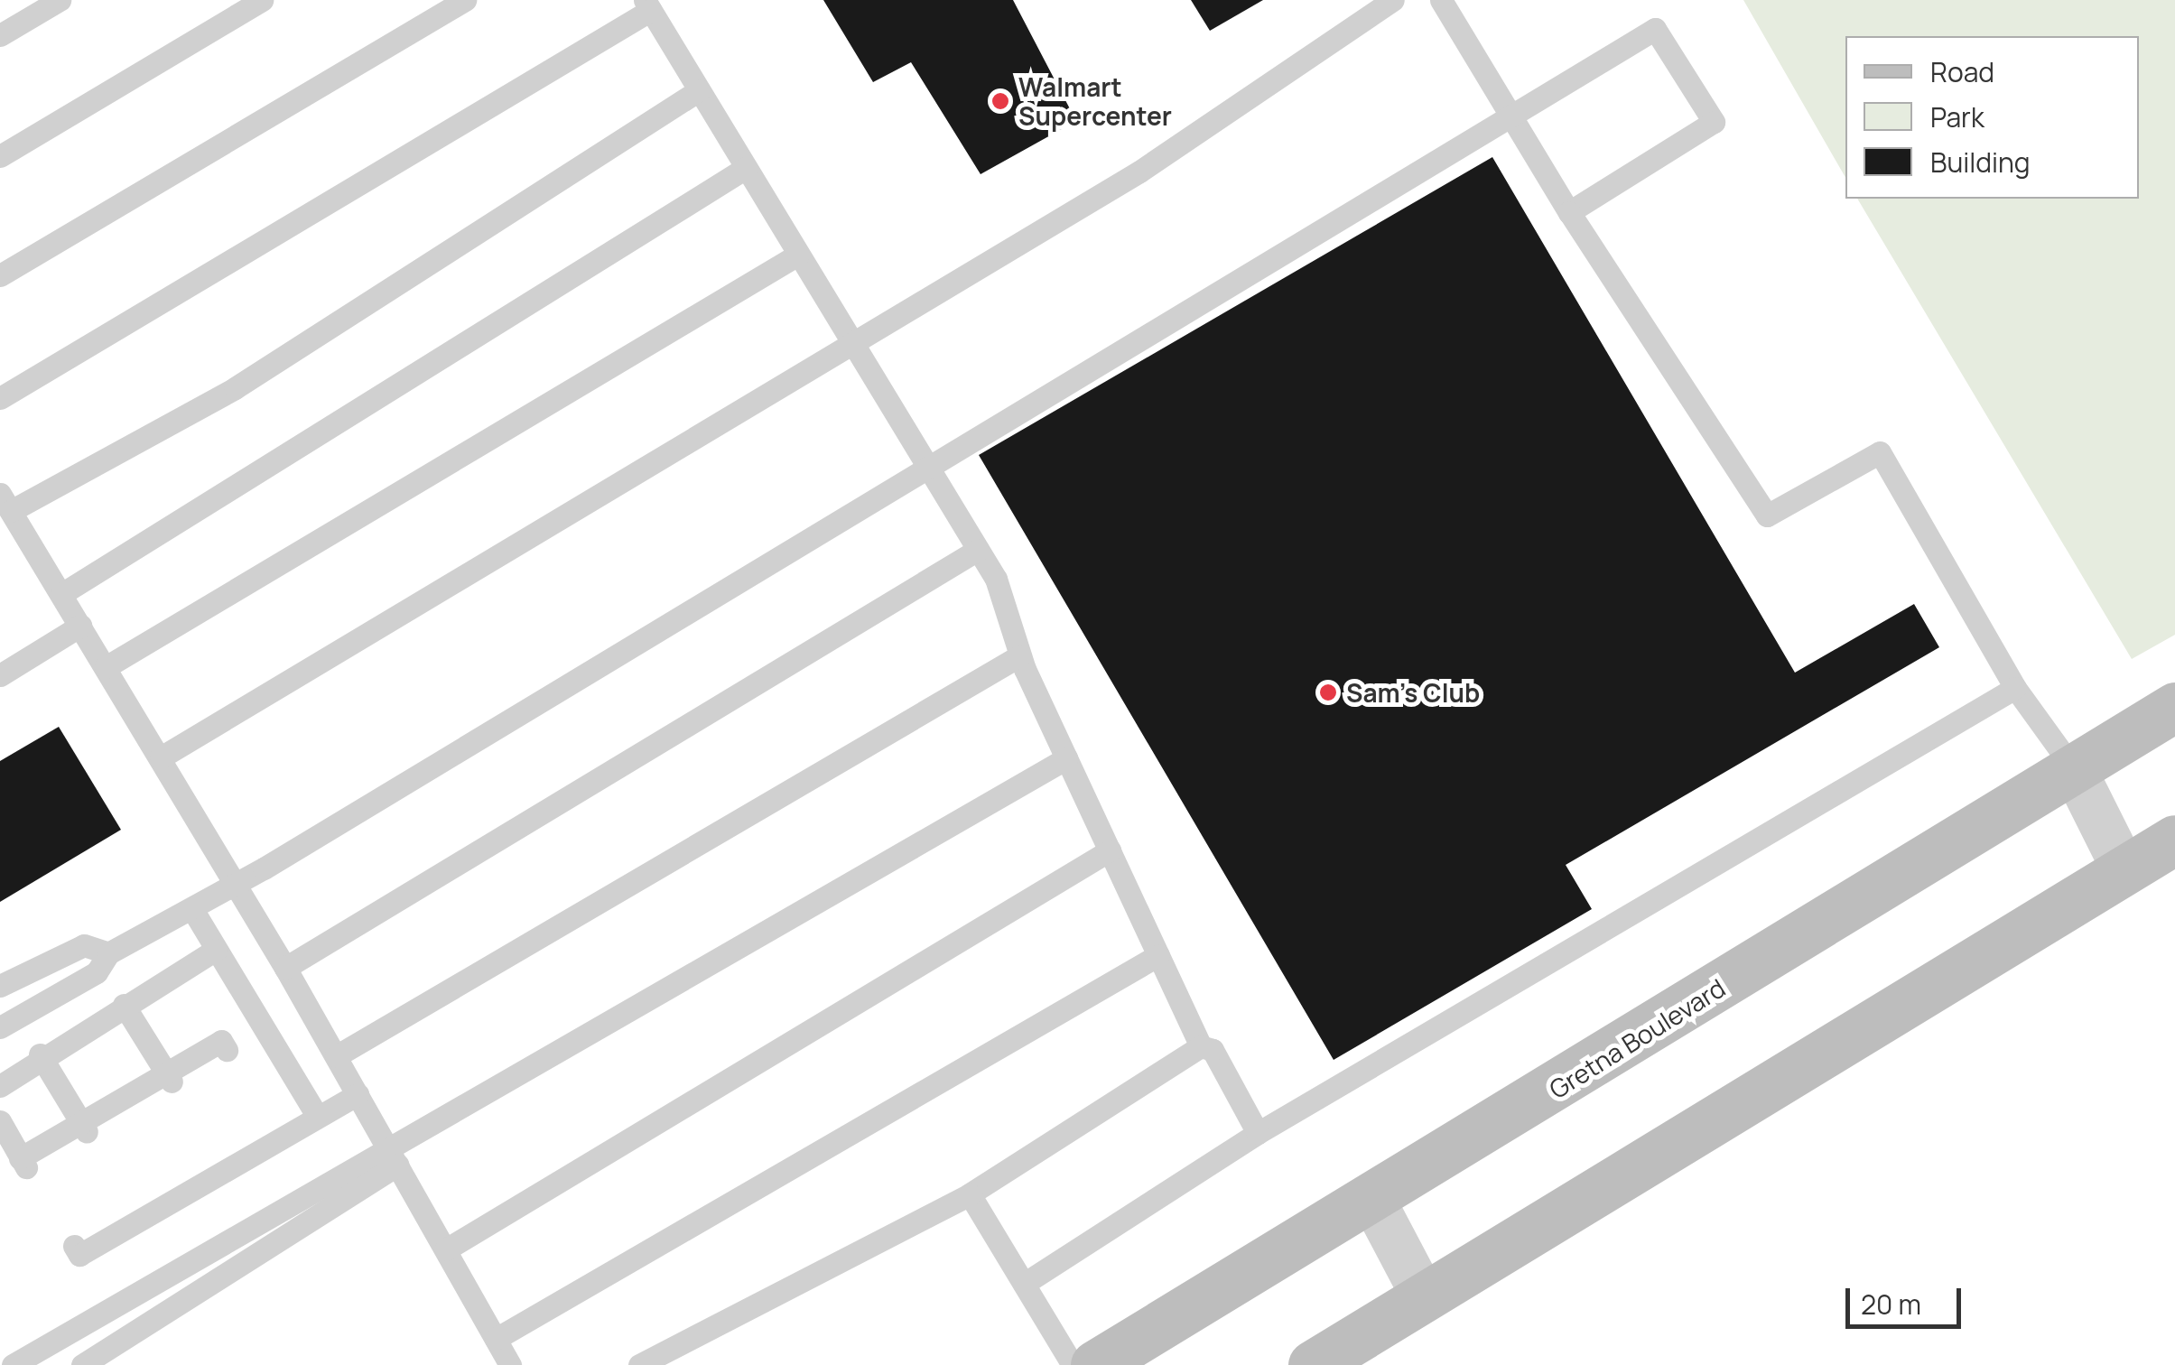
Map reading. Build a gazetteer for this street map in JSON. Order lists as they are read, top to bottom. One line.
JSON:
{"streets":{"street":["Gretna Boulevard"]},"places":["Walmart Supercenter","Sam's Club"],"legend":["Road","Park","Building"],"scale_bar":"20 m"}
